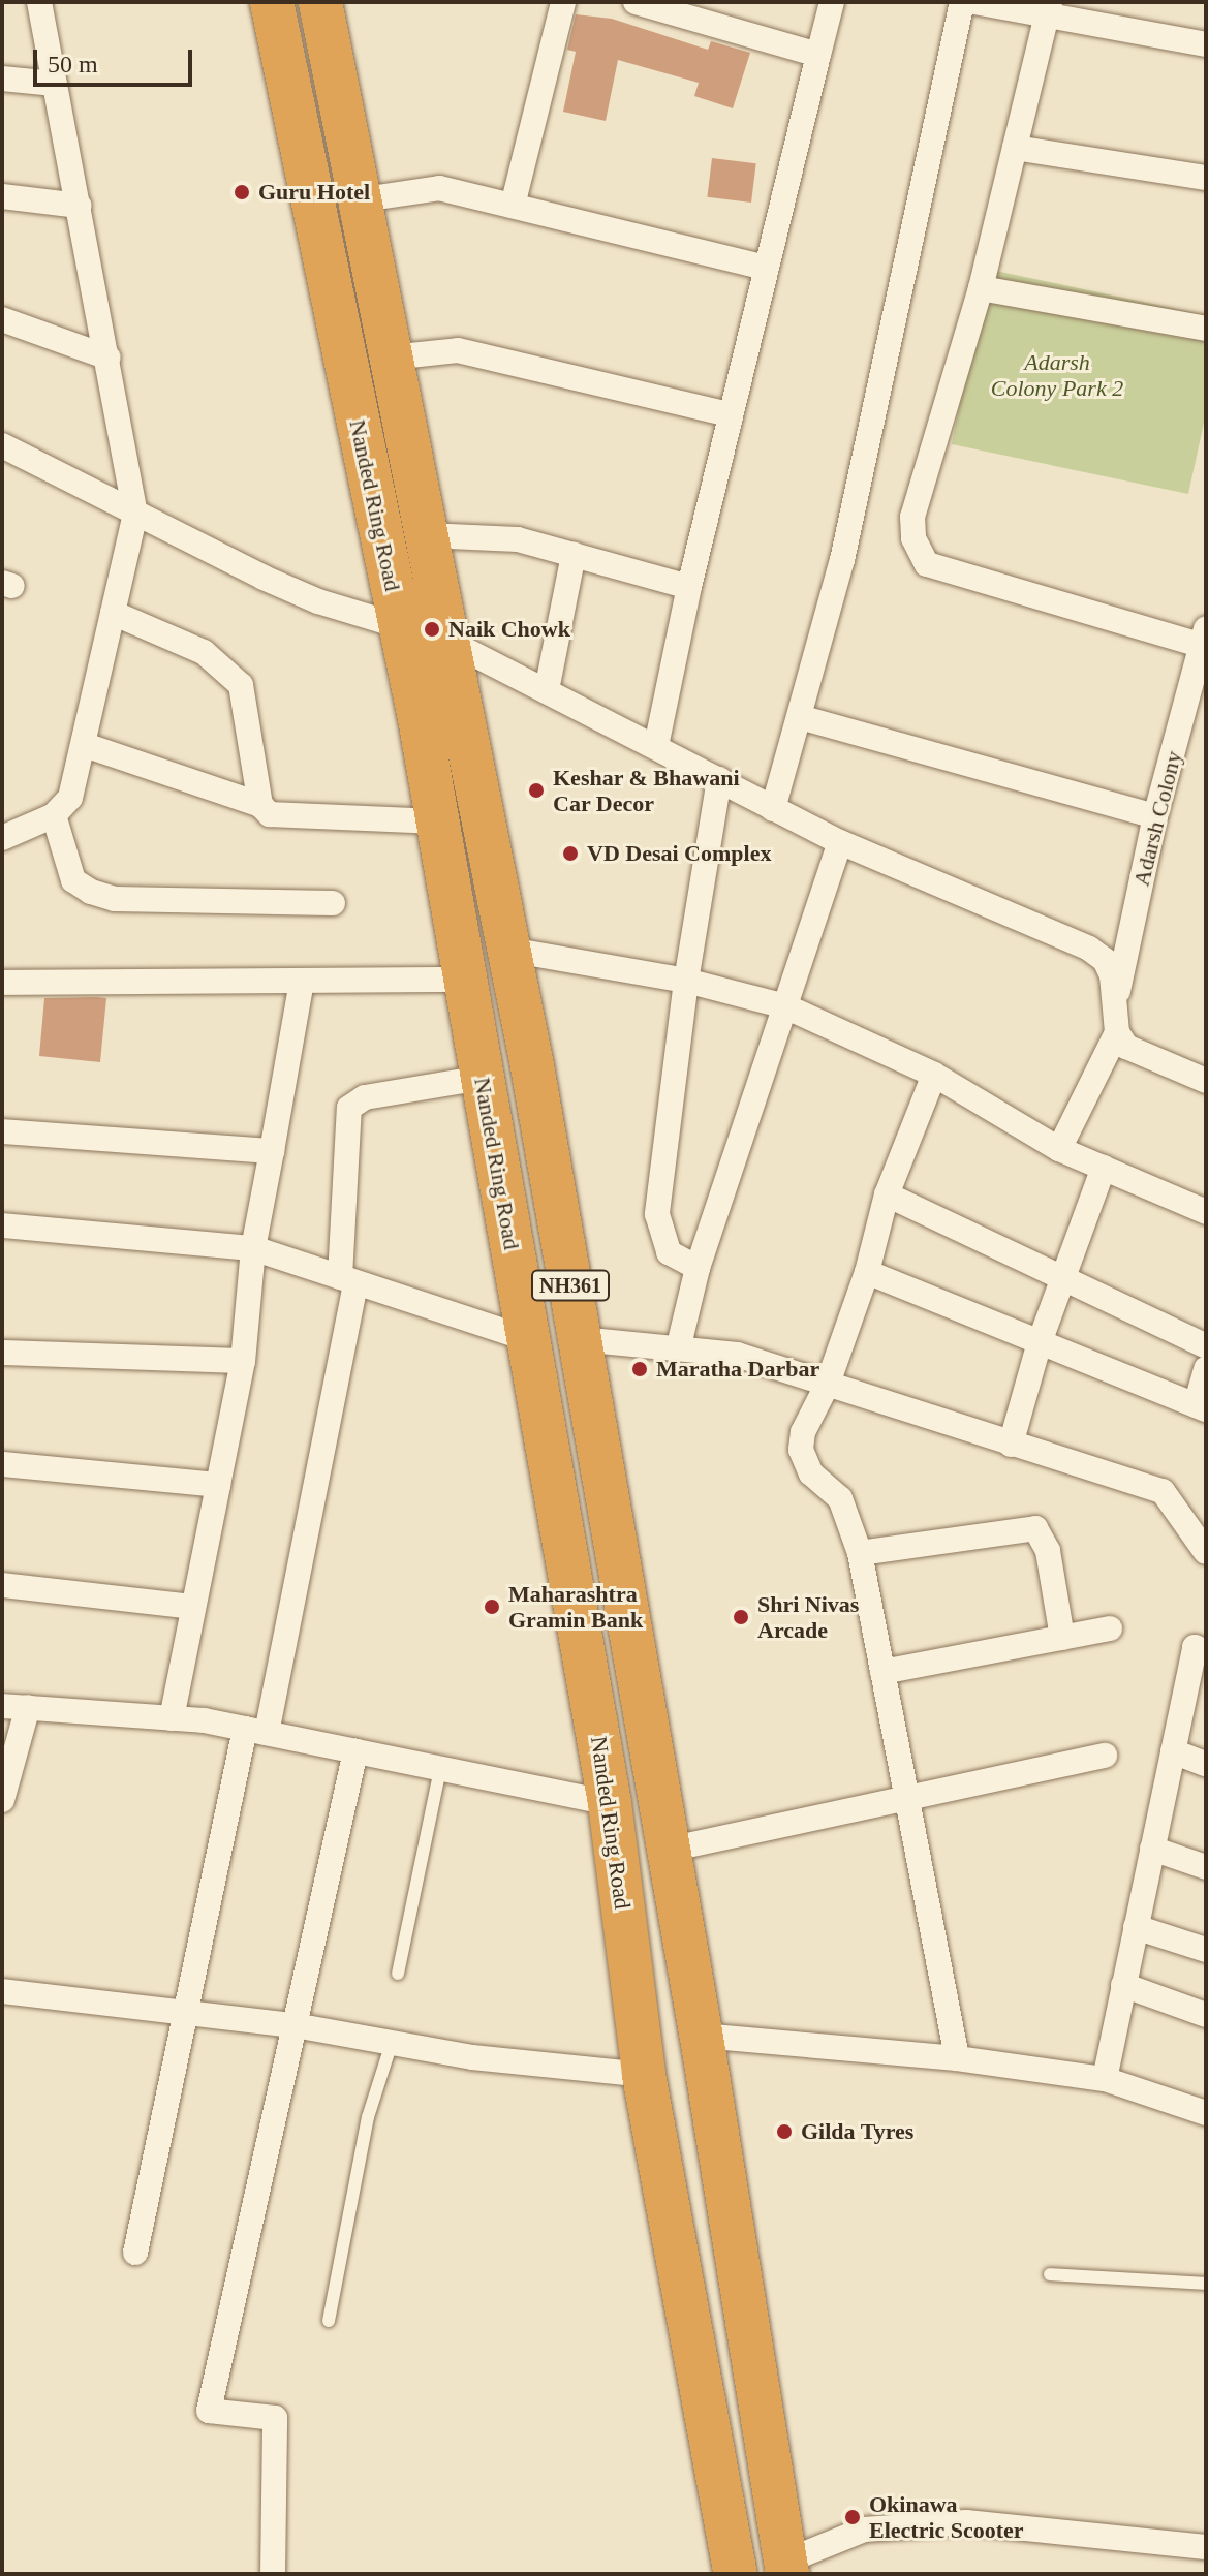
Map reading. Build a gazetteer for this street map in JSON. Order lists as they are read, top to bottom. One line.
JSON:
{"streets":{"highway":["Nanded Ring Road","NH361"],"street":["Adarsh Colony"]},"parks":["Adarsh Colony Park 2"],"places":["Guru Hotel","Naik Chowk","Keshar & Bhawani Car Decor","VD Desai Complex","Maratha Darbar","Maharashtra Gramin Bank","Shri Nivas Arcade","Gilda Tyres","Okinawa Electric Scooter"],"scale_bar":"50 m"}
